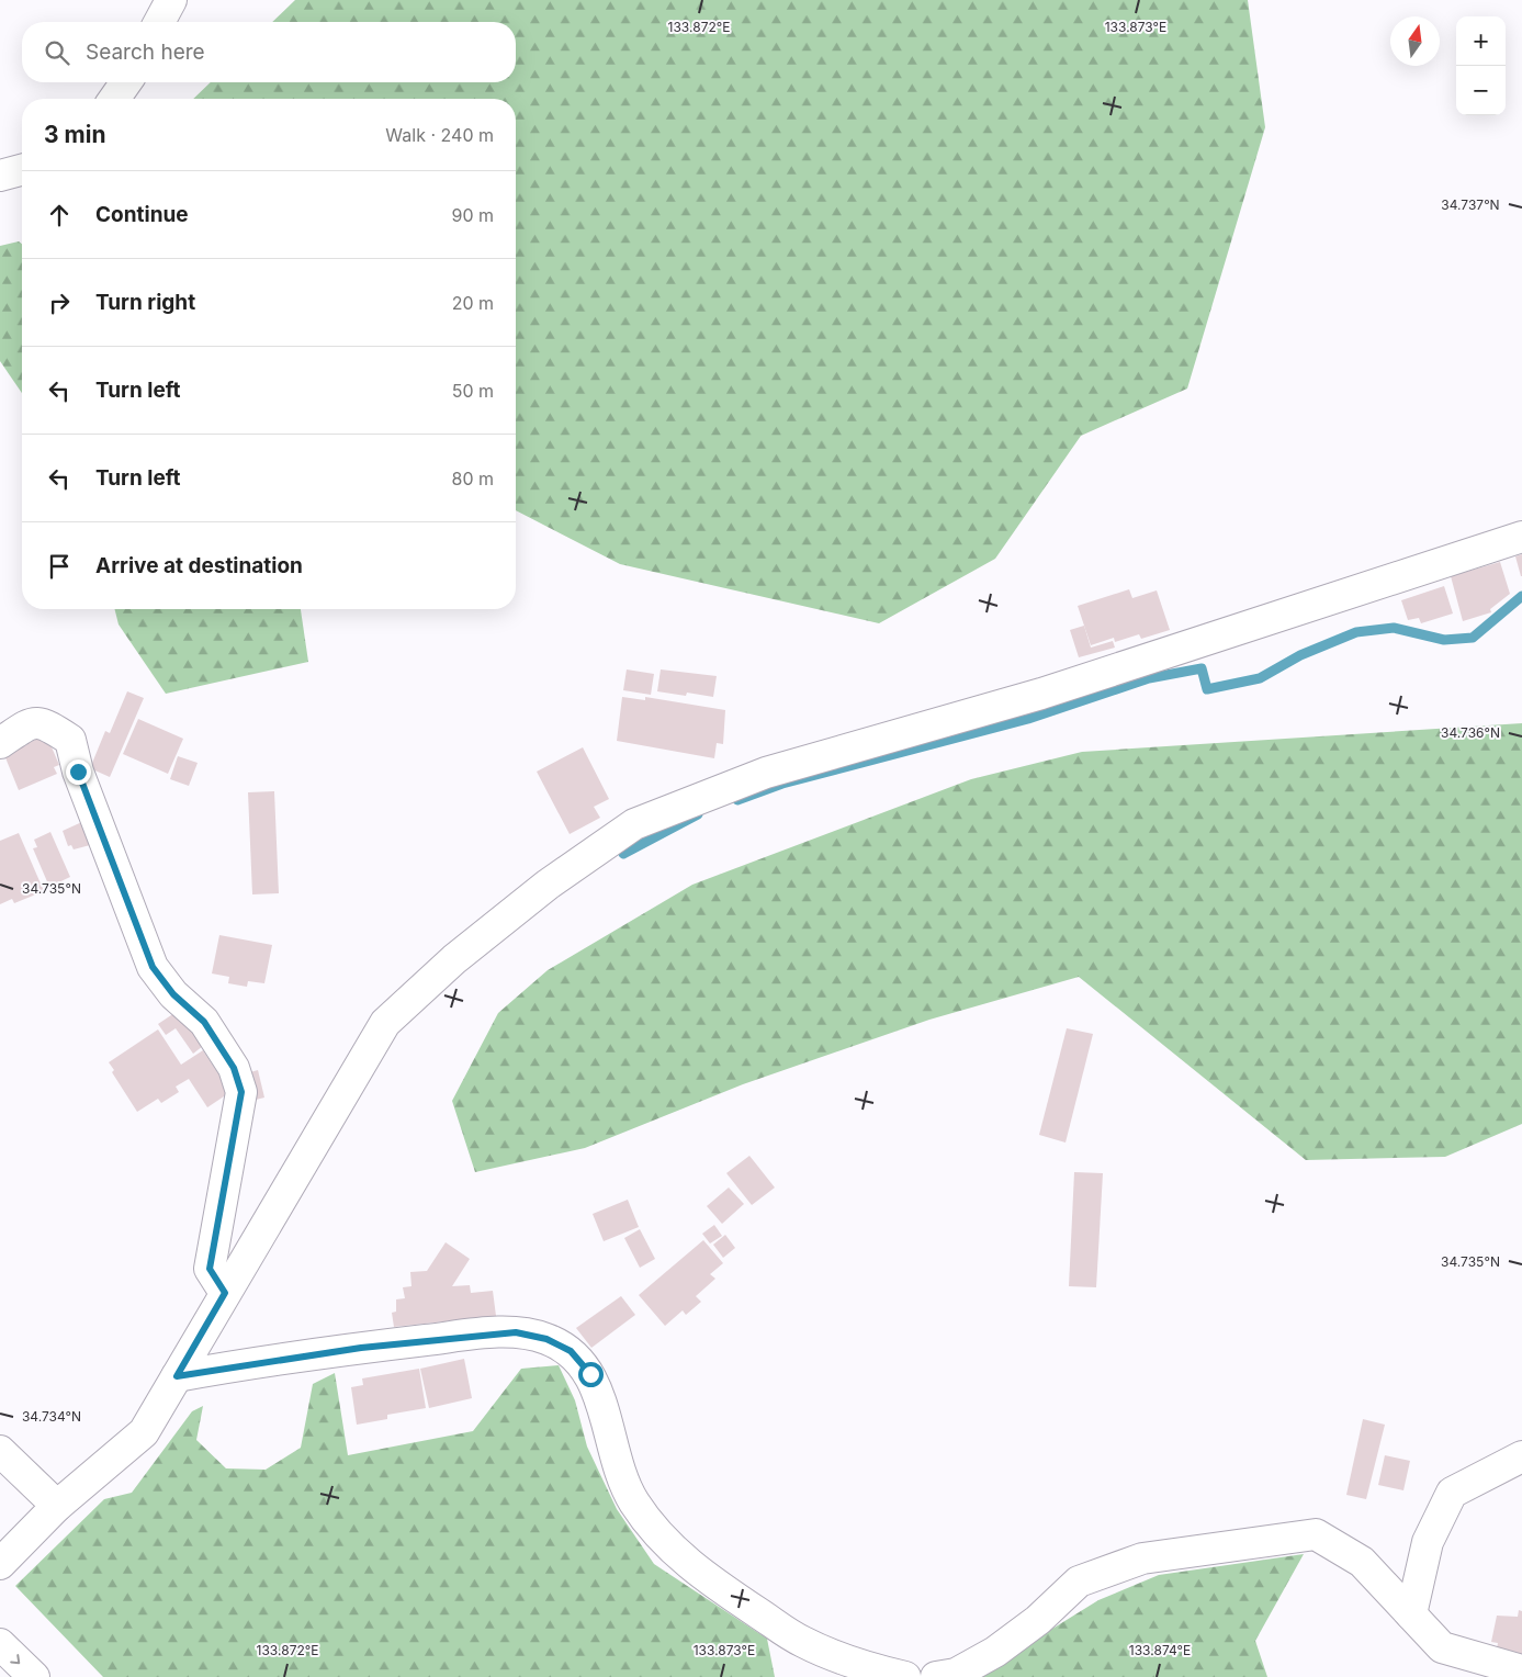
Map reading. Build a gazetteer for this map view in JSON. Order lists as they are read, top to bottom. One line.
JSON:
{"north":"top","page":{"map_buttons":["+","−"],"search":"Search here","heading":["3 min","Walk · 240 m"],"list":[["Continue","90 m"],["Turn right","20 m"],["Turn left","50 m"],["Turn left","80 m"],"Arrive at destination"]},"coordinates":["133.872°E","133.873°E","34.737°N","34.736°N","34.735°N","34.734°N","133.874°E"]}
